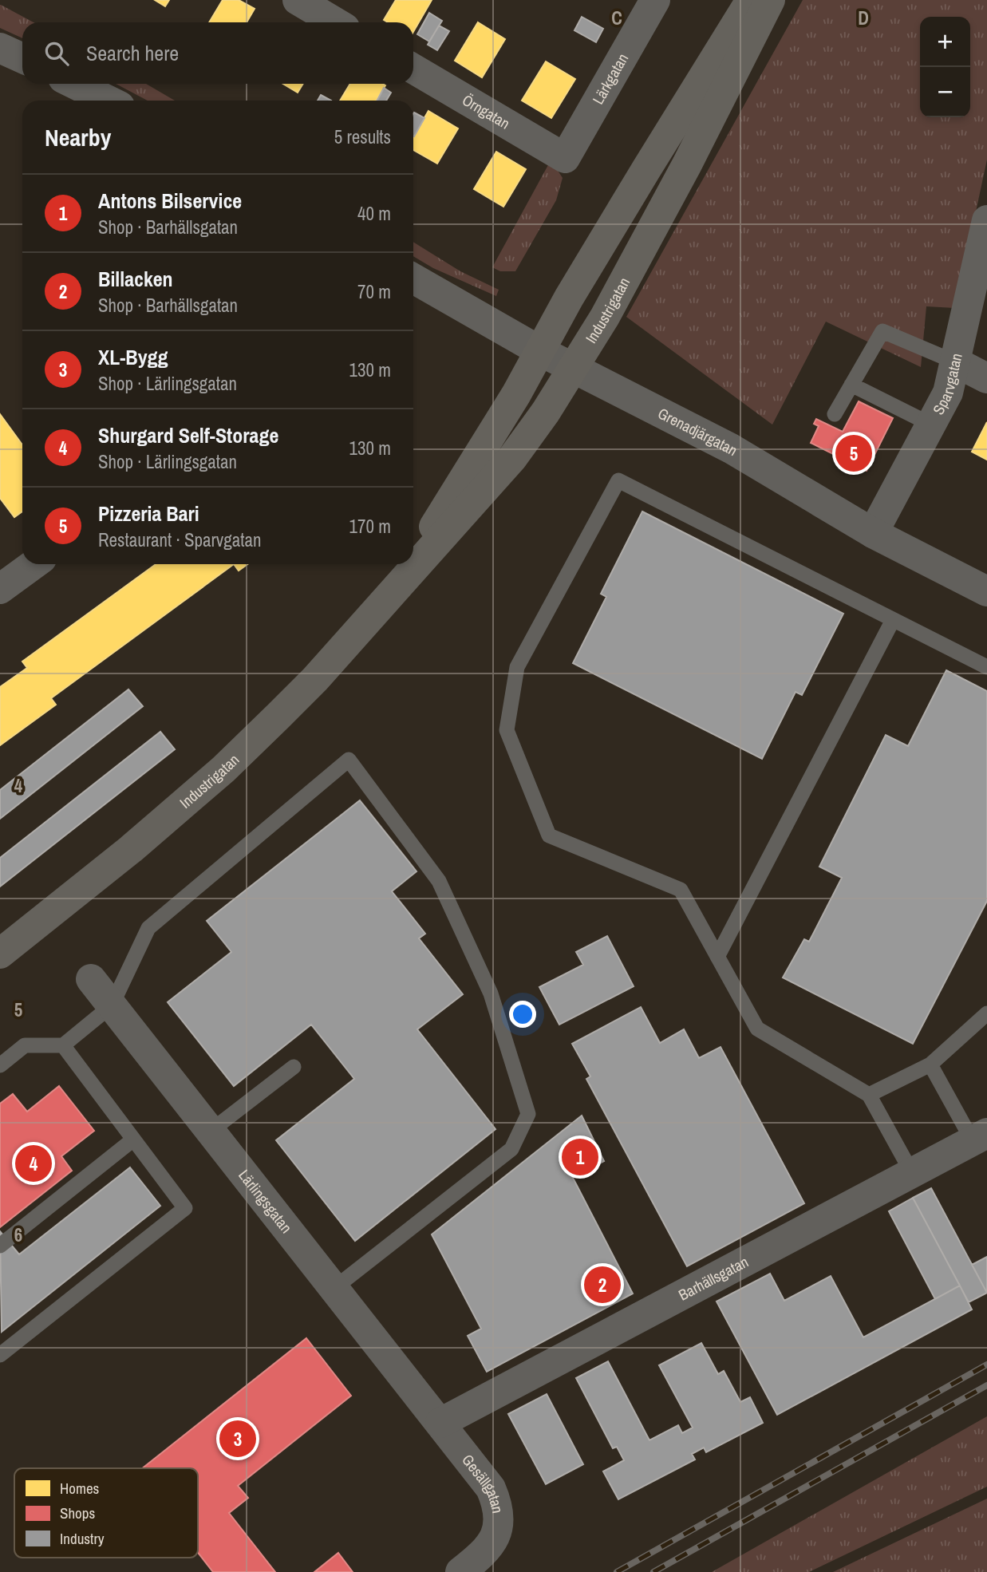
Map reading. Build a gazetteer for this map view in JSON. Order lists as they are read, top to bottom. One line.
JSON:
{"streets":{"main road":["Industrigatan"],"street":["Lärkgatan","Örngatan","Sparvgatan","Grenadjärgatan","Lärlingsgatan","Barhällsgatan","Gesällgatan"]},"crossings":[["Lärkgatan","Örngatan"],["Industrigatan","Grenadjärgatan"],["Sparvgatan","Grenadjärgatan"],["Lärlingsgatan","Barhällsgatan"],["Lärlingsgatan","Gesällgatan"],["Barhällsgatan","Gesällgatan"]],"legend":["Homes","Shops","Industry"],"page":{"map_buttons":["+","−"],"search":"Search here","heading":["Nearby","5 results"],"list":[{"mark":"1","name":"Antons Bilservice","note":"Shop · Barhällsgatan","value":"40 m"},{"mark":"2","name":"Billacken","note":"Shop · Barhällsgatan","value":"70 m"},{"mark":"3","name":"XL-Bygg","note":"Shop · Lärlingsgatan","value":"130 m"},{"mark":"4","name":"Shurgard Self-Storage","note":"Shop · Lärlingsgatan","value":"130 m"},{"mark":"5","name":"Pizzeria Bari","note":"Restaurant · Sparvgatan","value":"170 m"}],"pins":["5","1","4","2","3"]},"grid":{"columns":["C","D"],"rows":["4","5","6"]}}
